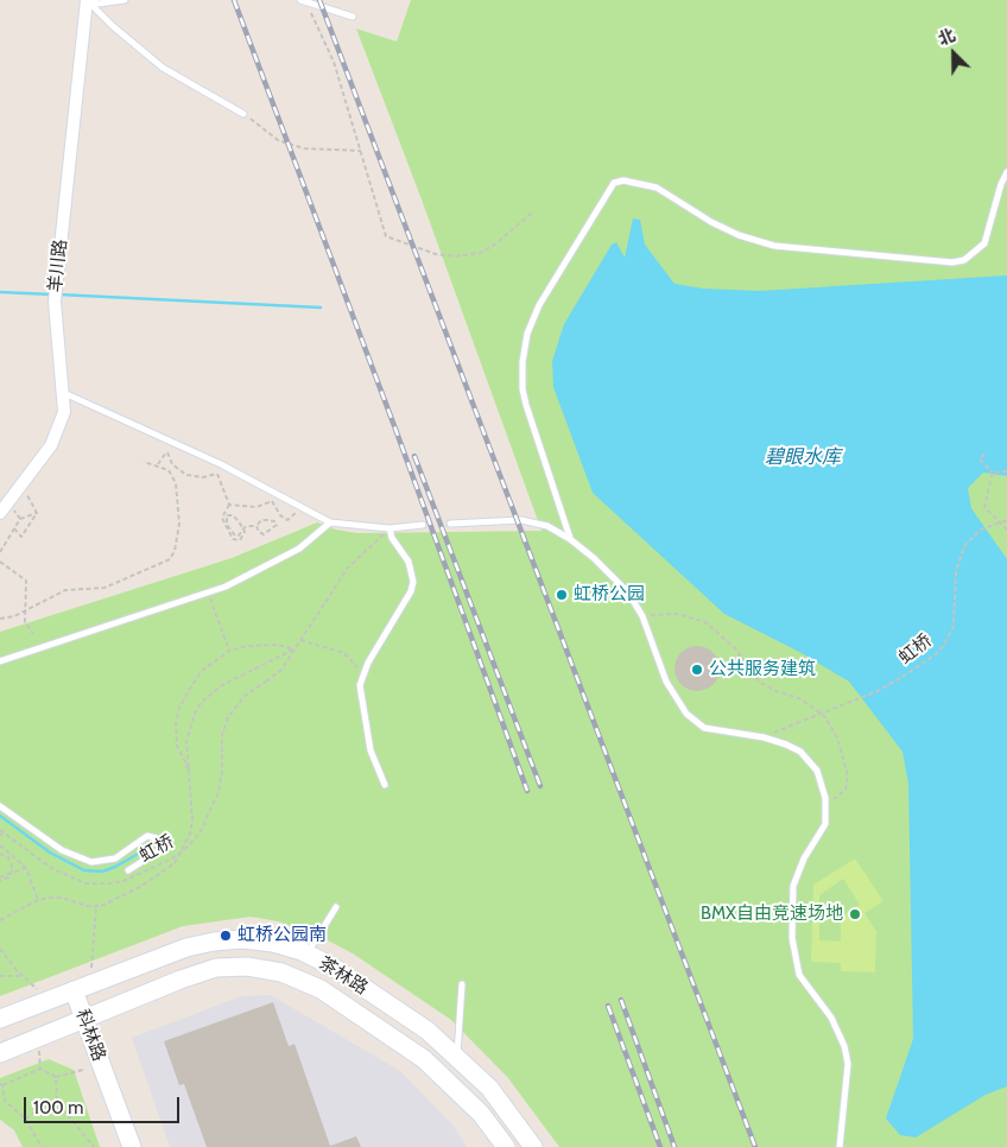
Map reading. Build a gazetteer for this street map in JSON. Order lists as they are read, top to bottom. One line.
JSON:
{"streets":{"street":["羊川路","茶林路","科林路"],"path":["虹桥"]},"crossings":[["茶林路","科林路"]],"water":["碧眼水库"],"places":["虹桥公园","公共服务建筑","BMX自由竞速场地","虹桥公园南"],"scale_bar":"100 m","north":"top left"}
